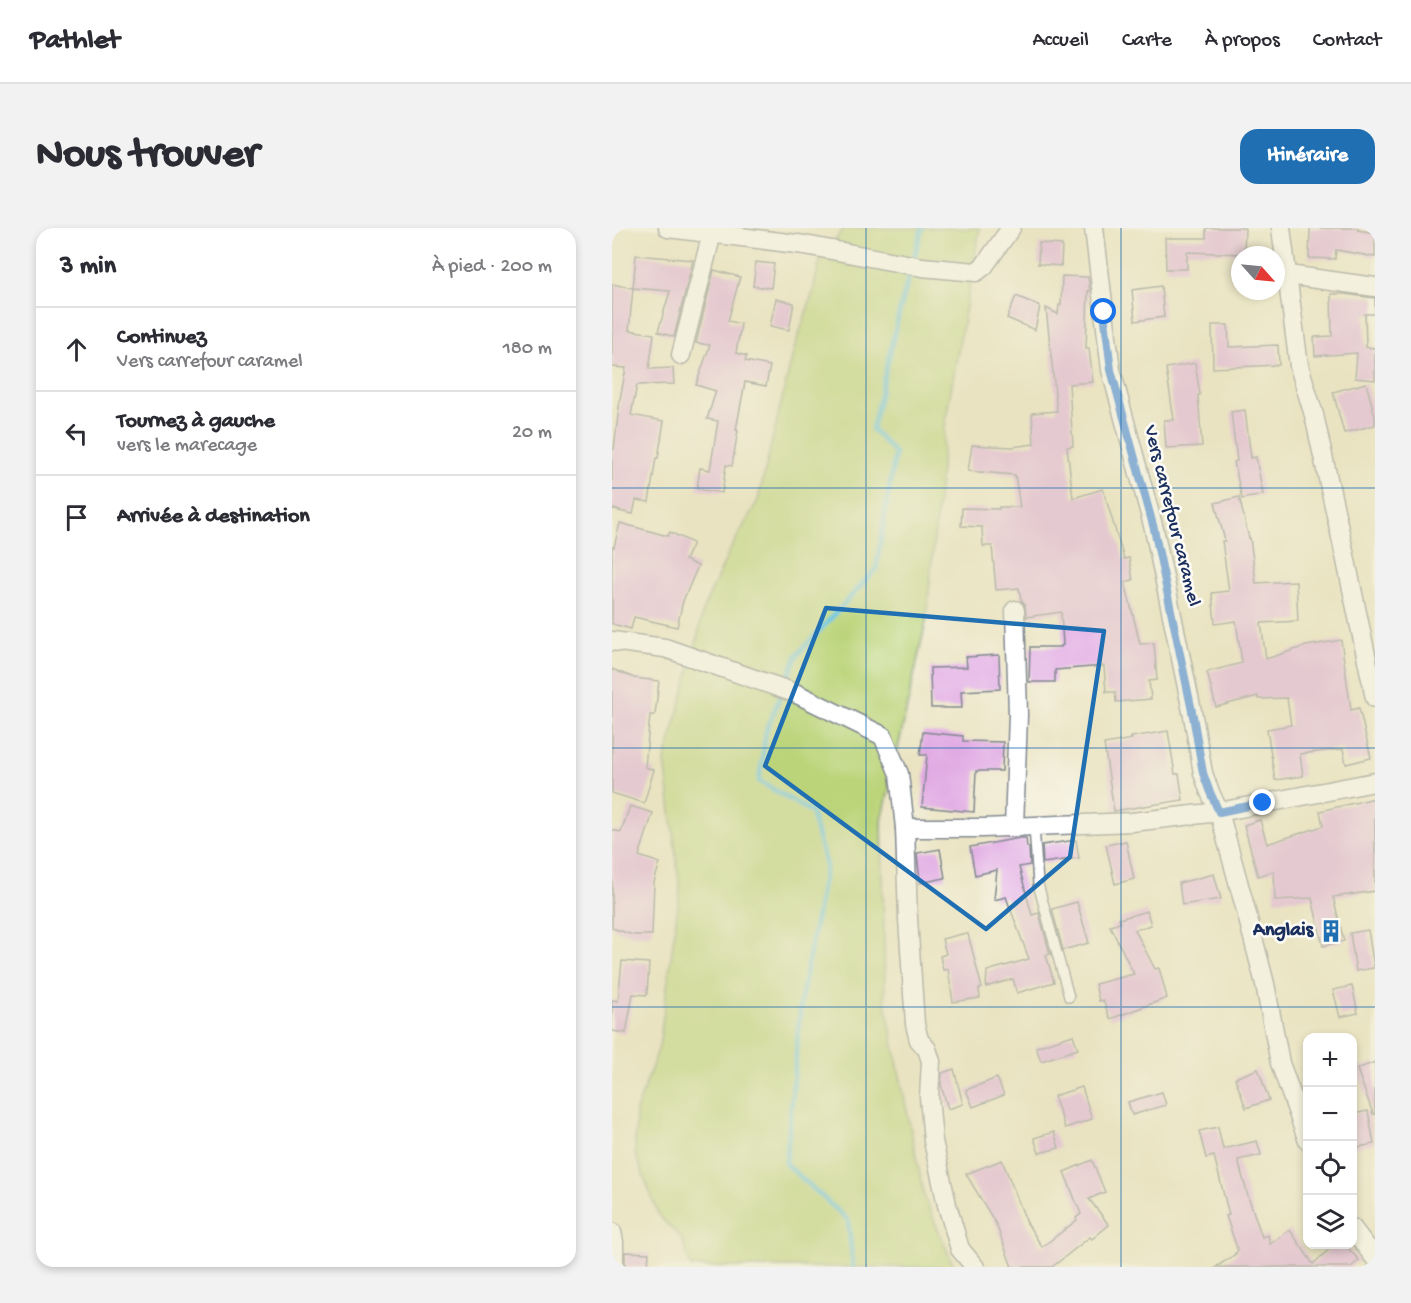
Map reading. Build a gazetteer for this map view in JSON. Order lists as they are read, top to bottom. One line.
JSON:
{"streets":{"street":["Vers carrefour caramel"]},"places":{"building":["Anglais"]},"north":"bottom right","page":{"header":"Pathlet","nav":["Accueil","Carte","À propos","Contact"],"buttons":"Itinéraire","title":"Nous trouver","heading":["3 min","À pied · 200 m"],"list":[["Continuez","Vers carrefour caramel","180 m"],["Tournez à gauche","vers le marecage","20 m"],"Arrivée à destination"],"map_buttons":["+","−"]}}
